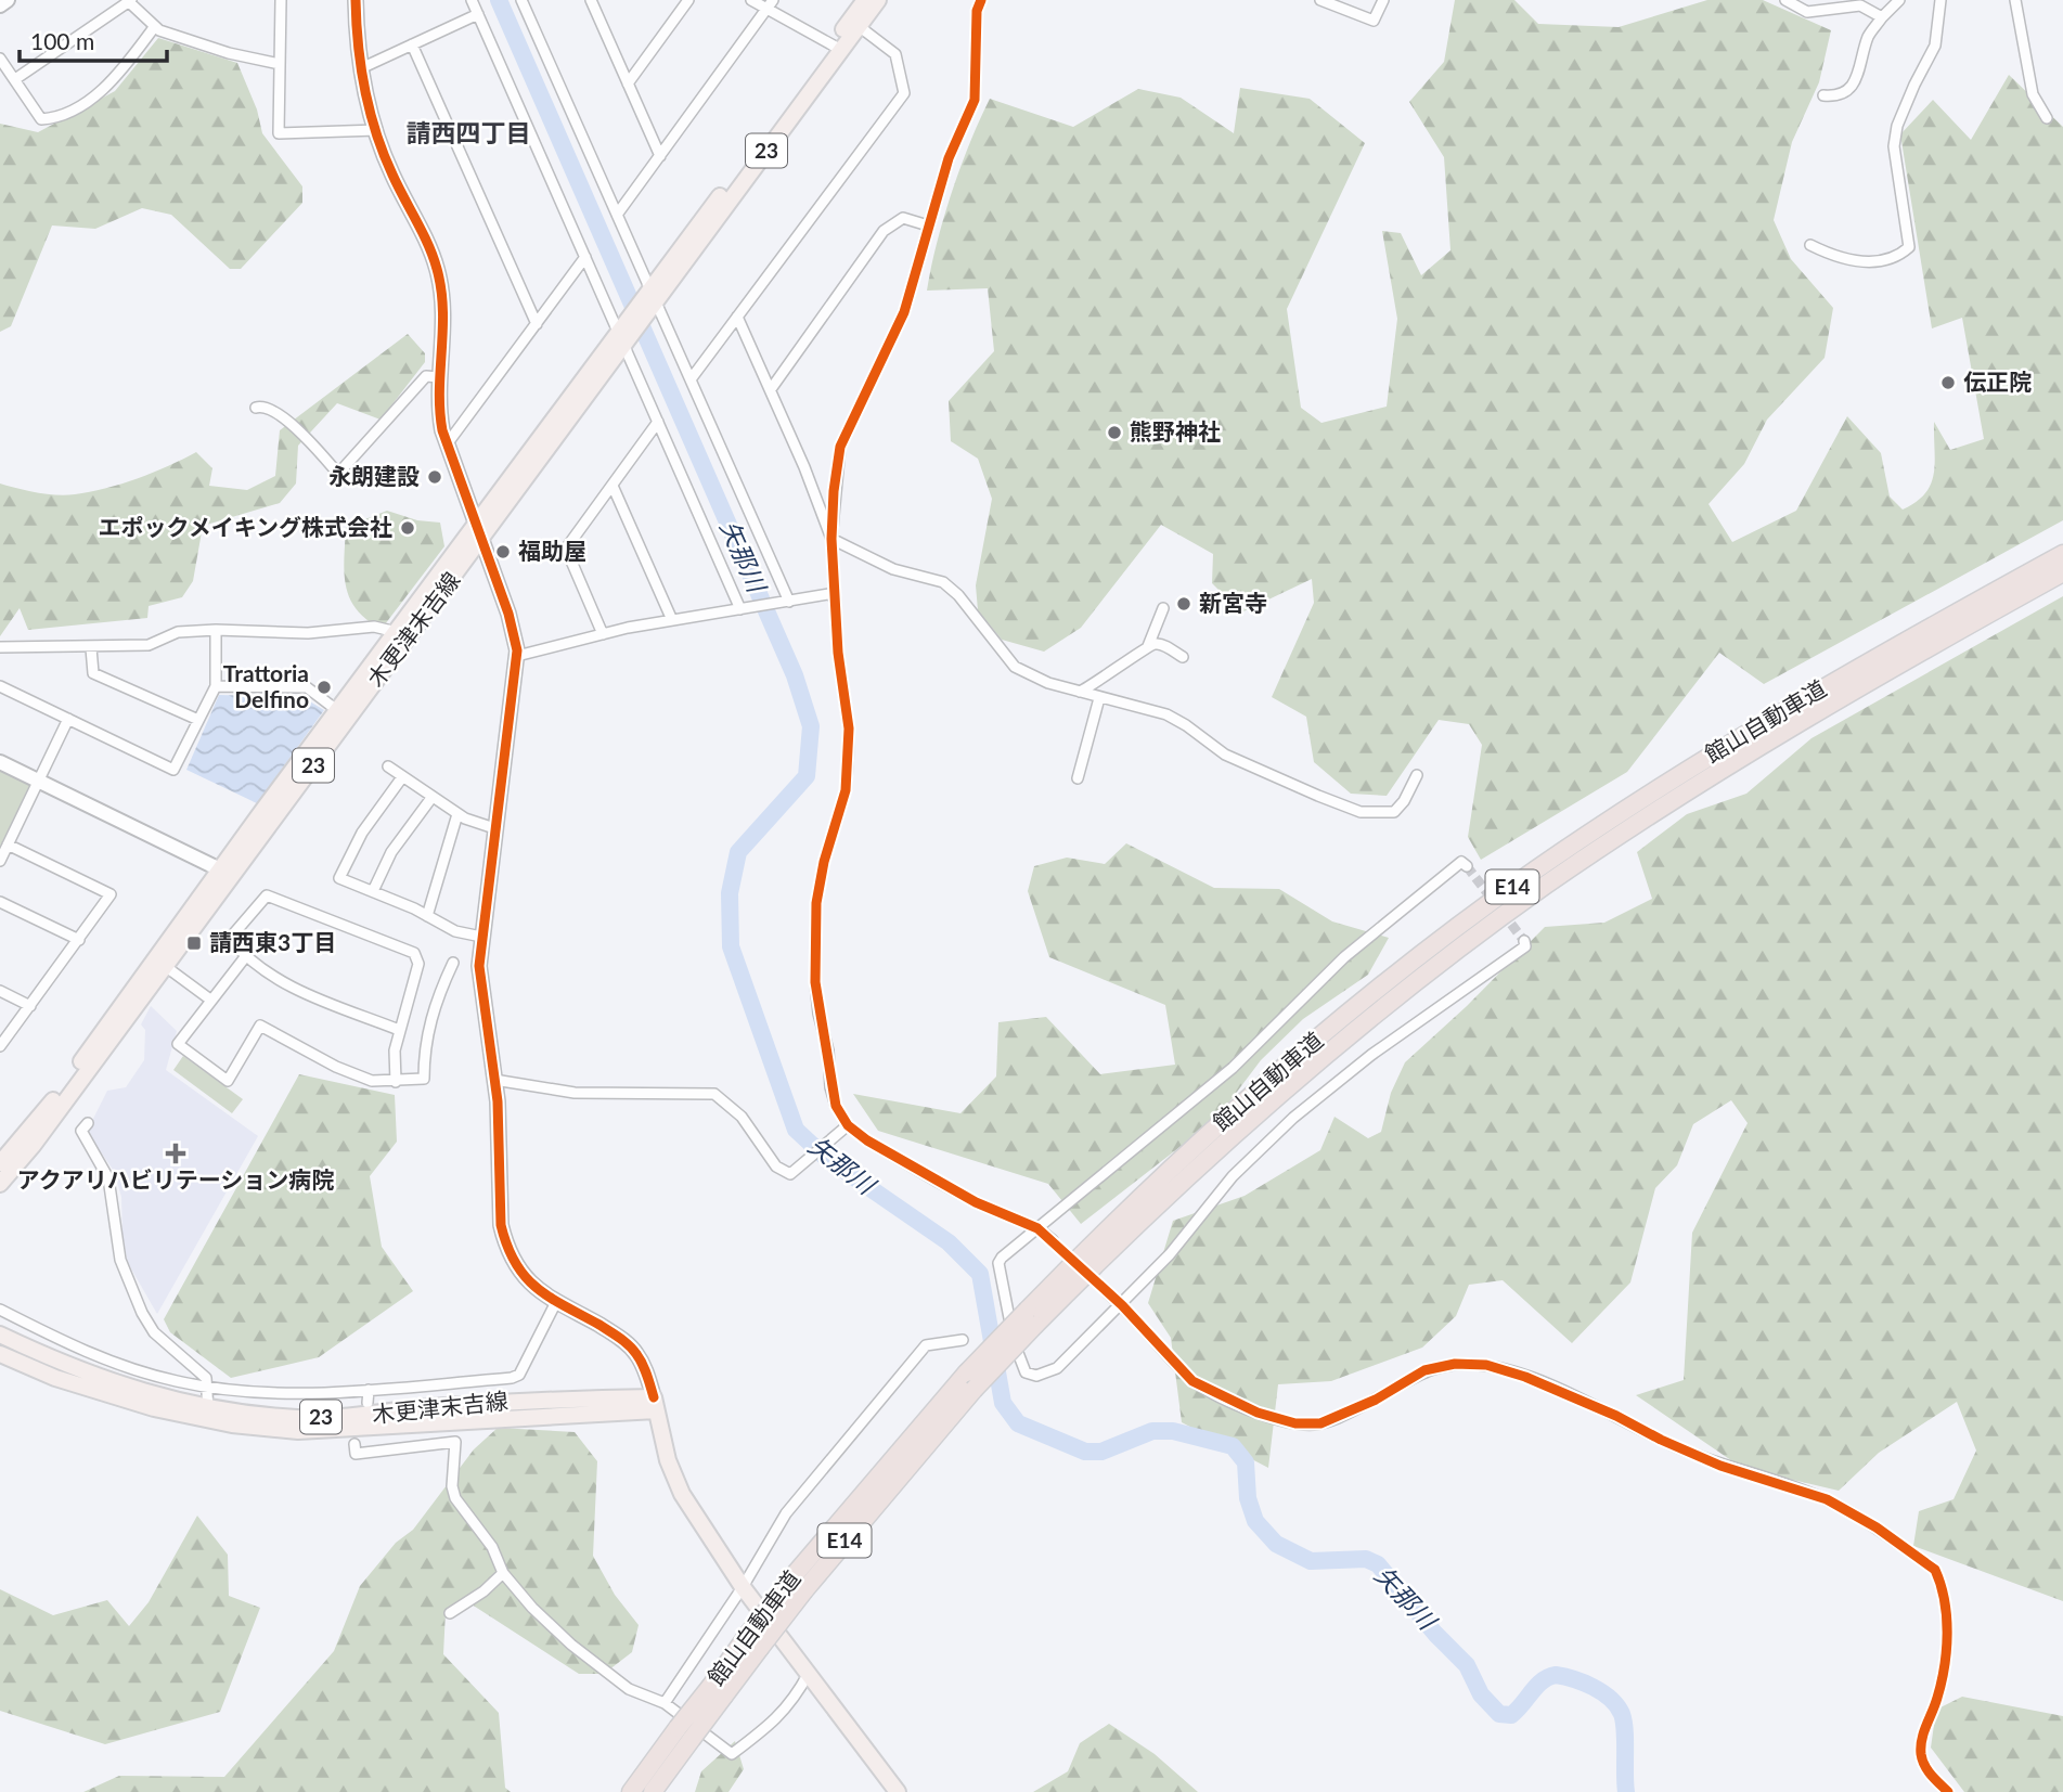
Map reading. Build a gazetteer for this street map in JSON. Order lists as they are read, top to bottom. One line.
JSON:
{"streets":{"highway":["館山自動車道","E14"],"main road":["23","木更津末吉線"]},"districts":["請西四丁目"],"water":["矢那川"],"places":{"other":["伝正院","熊野神社","永朗建設","エポックメイキング株式会社","福助屋","新宮寺","Trattoria Delfino"],"transit":["請西東3丁目"],"health":["アクアリハビリテーション病院"]},"scale_bar":"100 m"}
